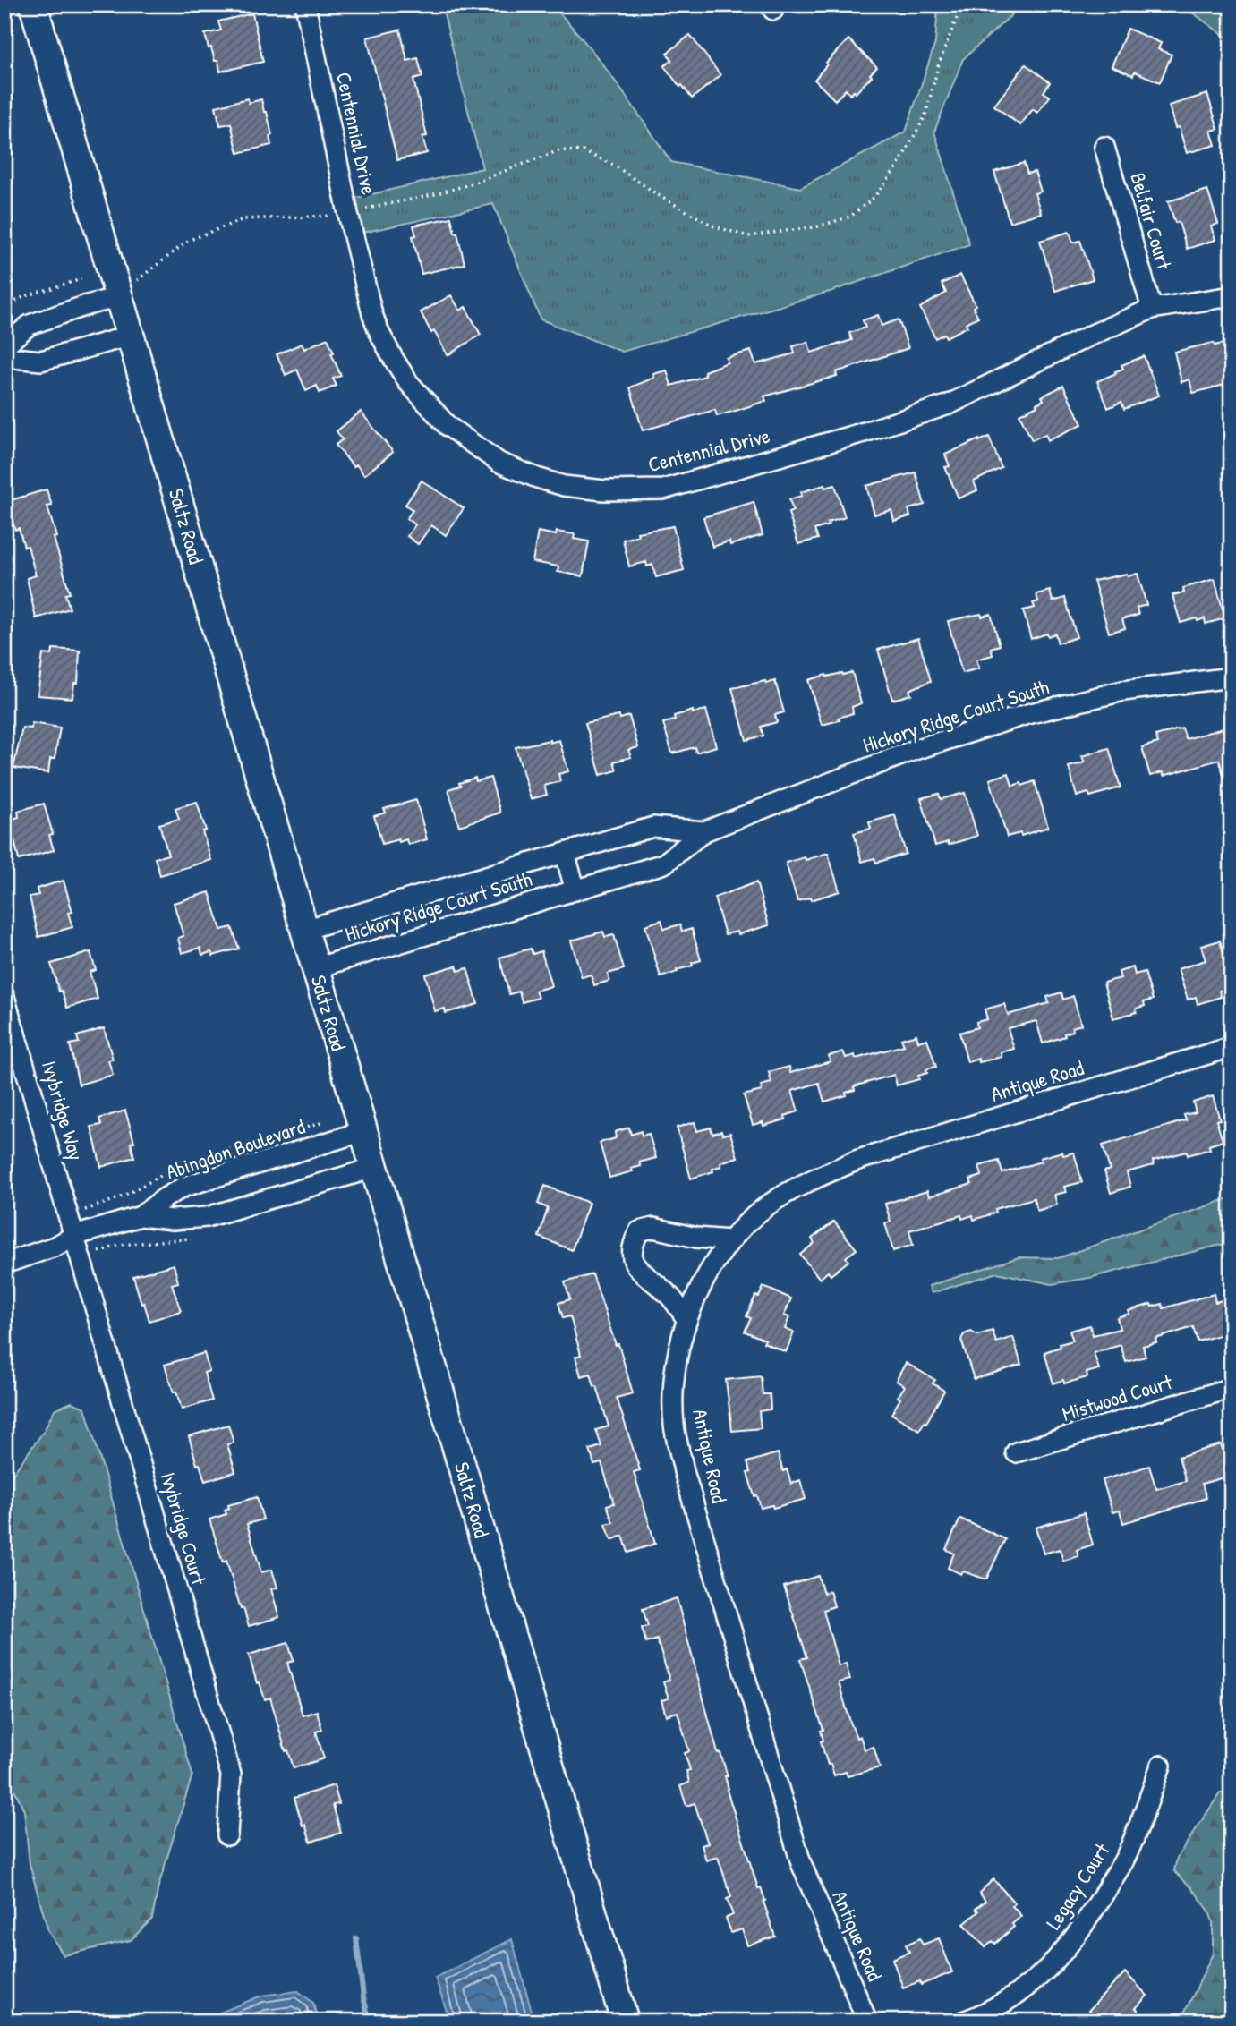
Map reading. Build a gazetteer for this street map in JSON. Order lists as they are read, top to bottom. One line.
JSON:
{"streets":{"street":["Centennial Drive","Belfair Court","Saltz Road","Hickory Ridge Court South","Antique Road","Ivybridge Way","Abingdon Boulevard","Mistwood Court","Ivybridge Court","Legacy Court"]},"crossings":[["Centennial Drive","Belfair Court"],["Saltz Road","Hickory Ridge Court South"],["Saltz Road","Abingdon Boulevard"],["Ivybridge Way","Ivybridge Court"]]}
